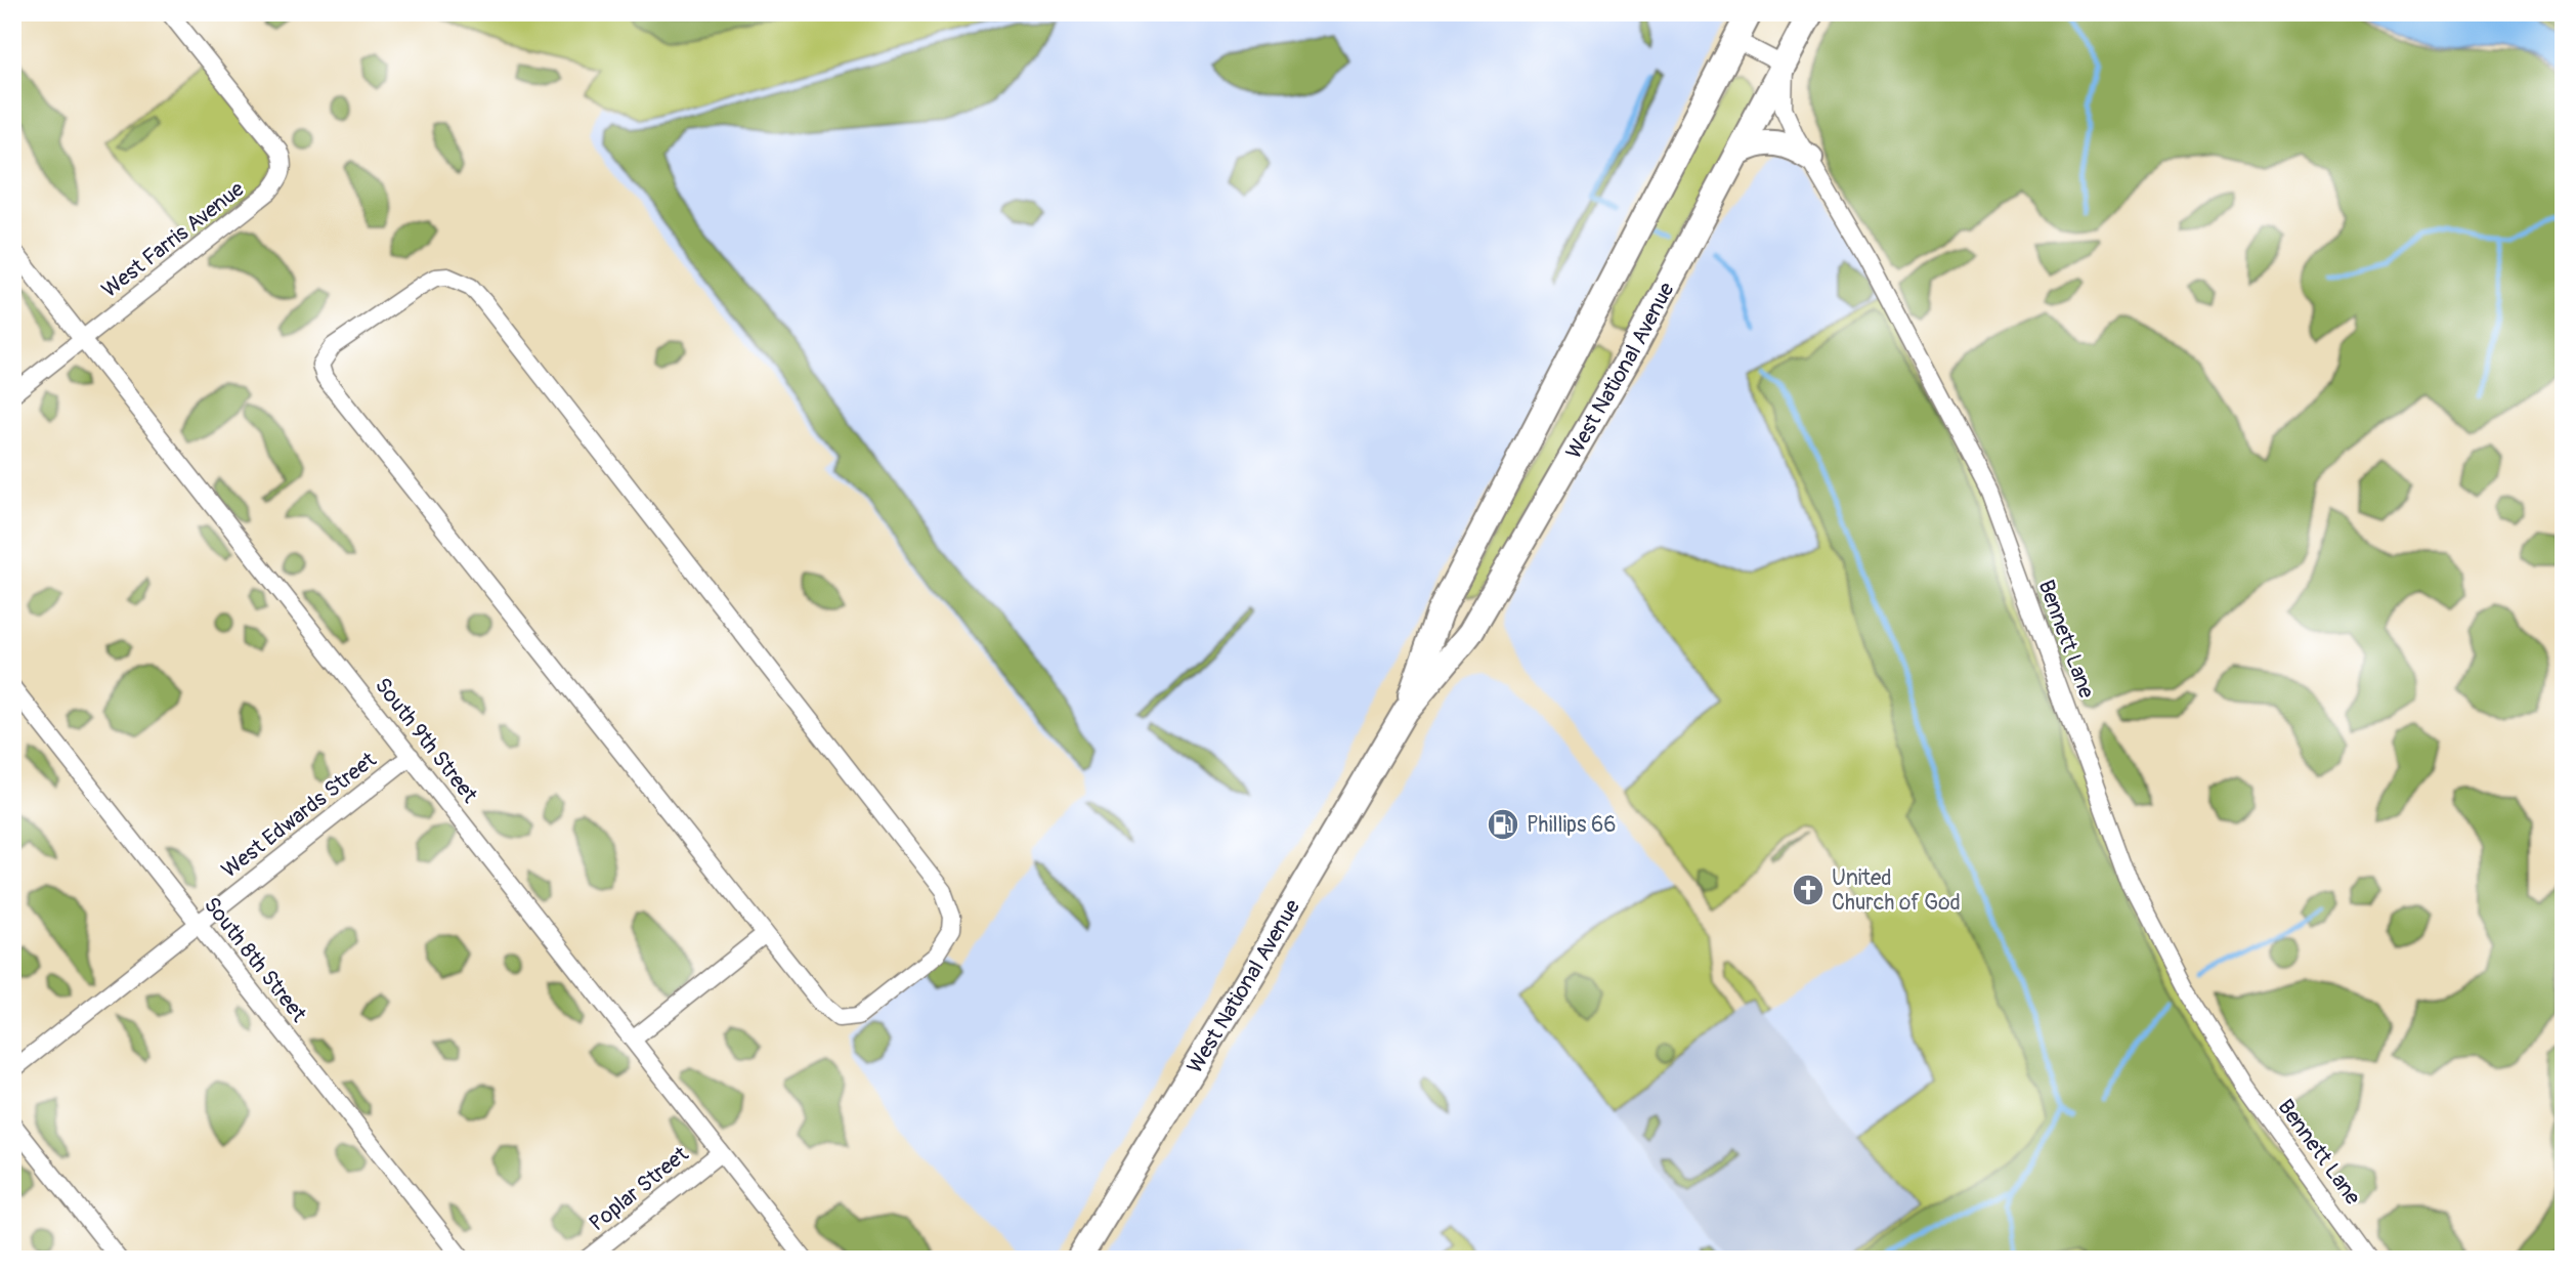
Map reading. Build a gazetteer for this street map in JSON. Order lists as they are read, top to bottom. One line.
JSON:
{"streets":{"main road":["West National Avenue"],"street":["West Farris Avenue","Bennett Lane","South 9th Street","West Edwards Street","South 8th Street","Poplar Street"]},"crossings":[["West Farris Avenue","South 9th Street"],["West National Avenue","Bennett Lane"],["South 9th Street","West Edwards Street"],["South 9th Street","Poplar Street"],["West Edwards Street","South 8th Street"]],"places":{"fuel station":["Phillips 66"],"church":["United Church of God"]}}
